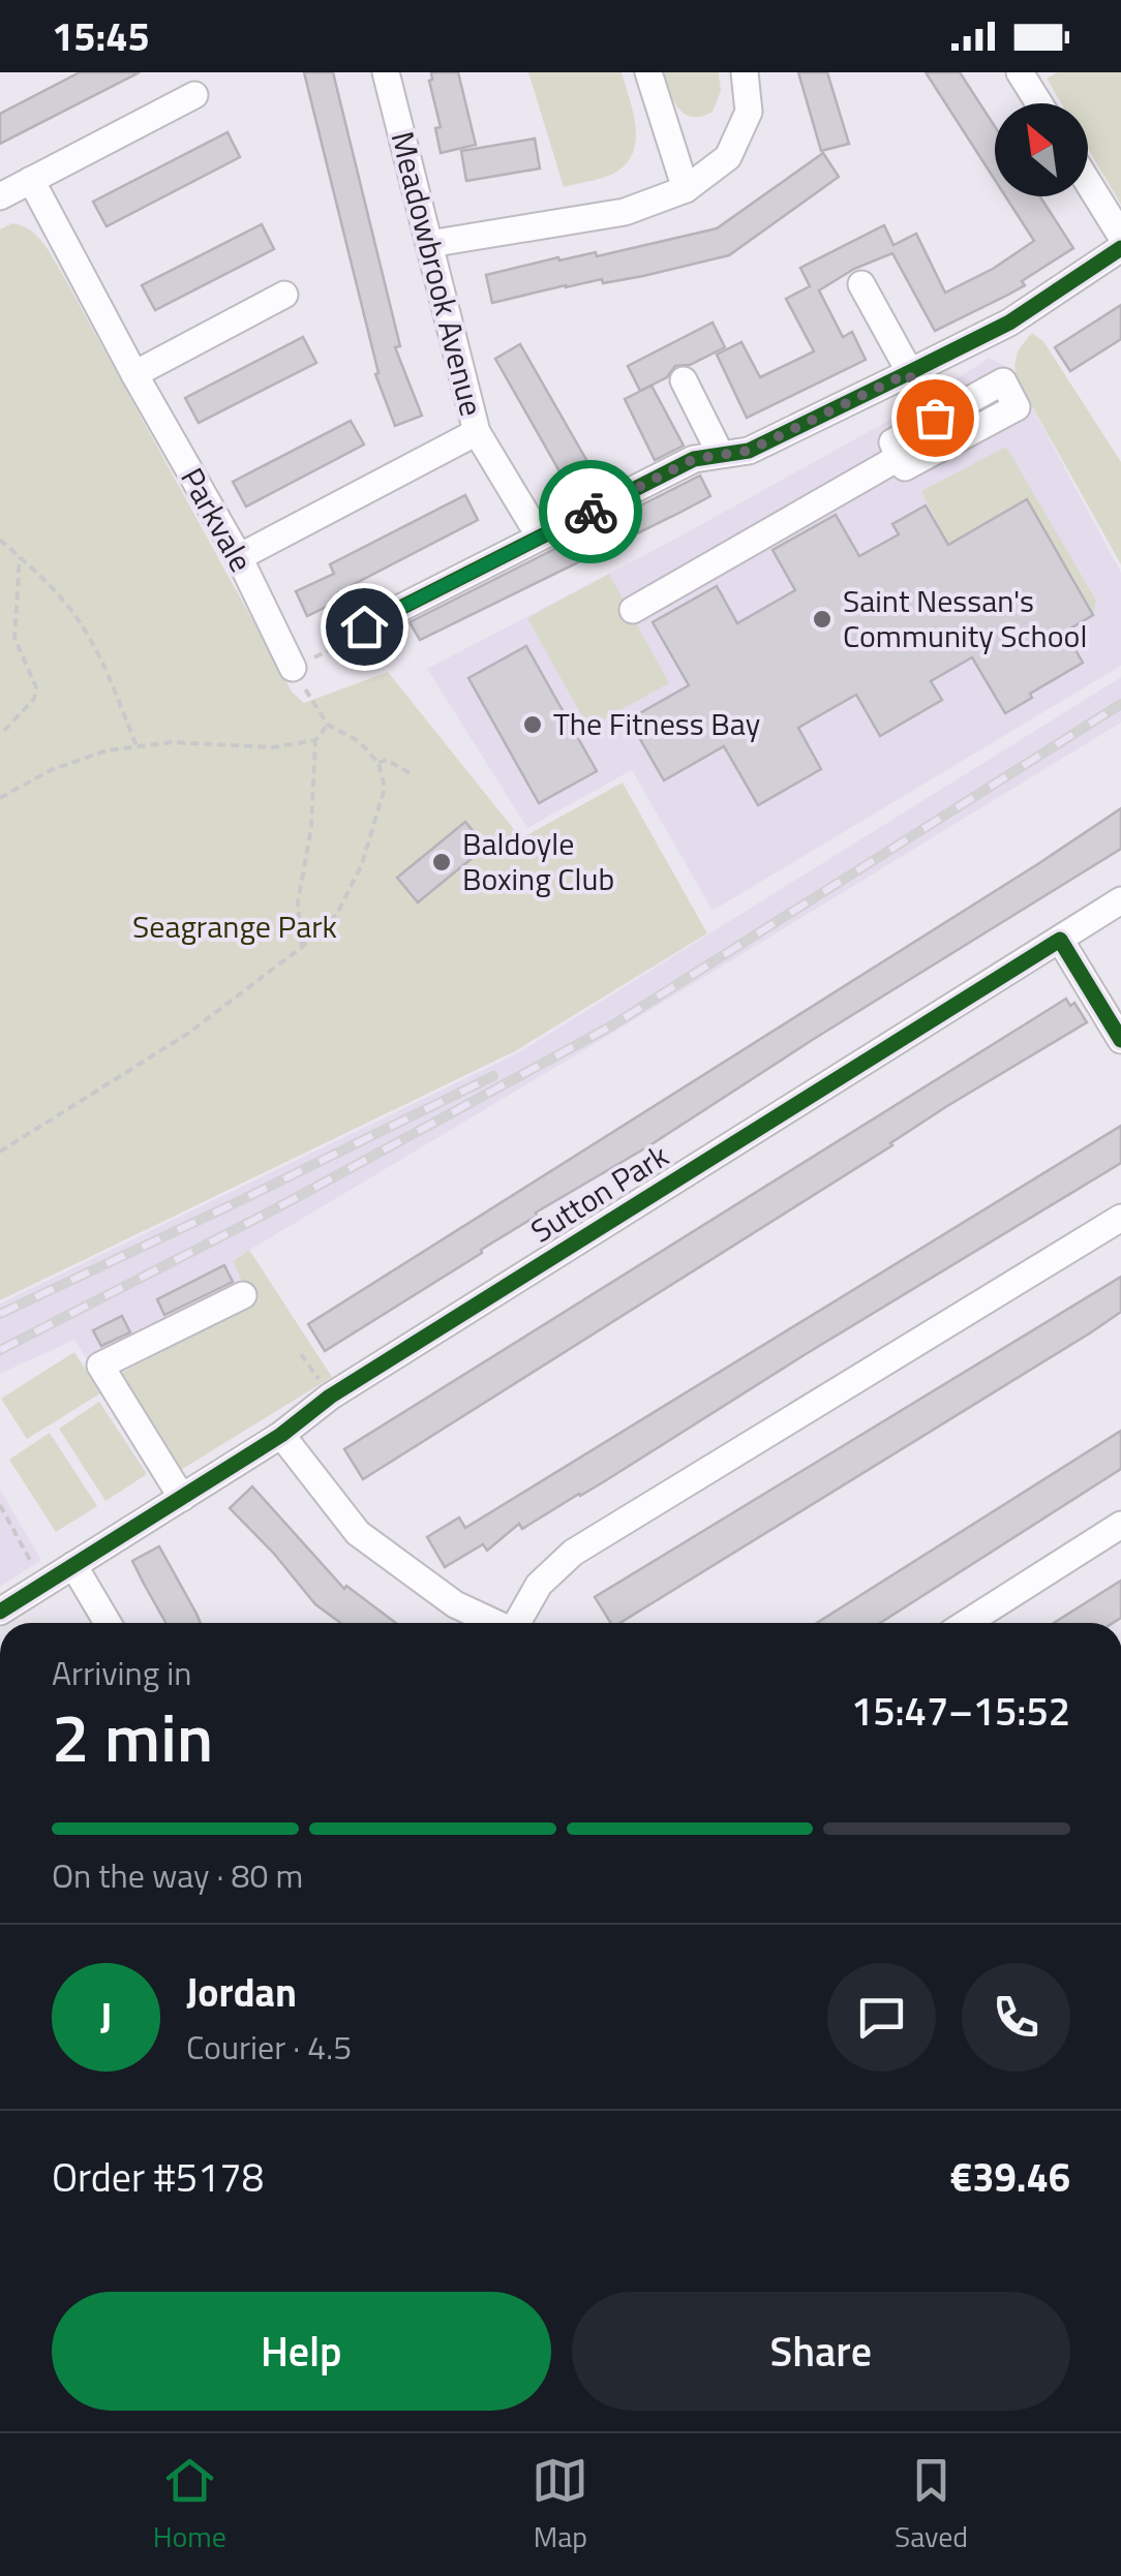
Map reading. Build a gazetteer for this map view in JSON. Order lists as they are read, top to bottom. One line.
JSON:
{"streets":{"street":["Meadowbrook Avenue","Parkvale","Sutton Park"]},"parks":["Seagrange Park"],"places":["Saint Nessan's Community School","The Fitness Bay","Baldoyle Boxing Club"],"north":"top left","page":{"status":"15:45","heading":["2 min","Arriving in","15:47–15:52"],"panel":["Jordan","Courier · 4.5","Order #5178","€39.46"],"bar":"On the way · 80 m","round":"J","buttons":["Help","Share"],"tabs":["Home","Map","Saved"]}}
